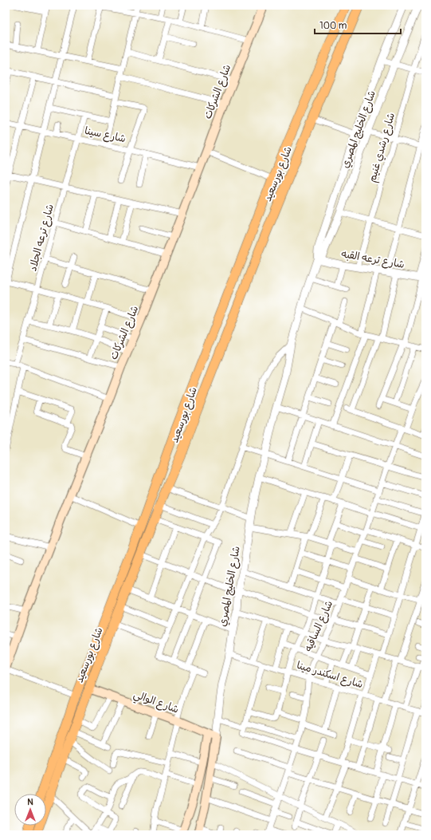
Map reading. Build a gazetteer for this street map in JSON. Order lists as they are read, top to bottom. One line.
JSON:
{"streets":{"main road":["شارع الشركات","شارع الخليج المصري","شارع بورسعيد","شارع الوالي"],"street":["شارع سينا","شارع رشدي غنيم","شارع ترعه الجلاد","شارع ترعه القبه","شارع الساقيه","شارع اسكندر مينا"]},"crossings":[["شارع الشركات","شارع سينا"],["شارع الخليج المصري","شارع ترعه القبه"],["شارع الخليج المصري","شارع اسكندر مينا"],["شارع الخليج المصري","شارع الوالي"],["شارع سينا","شارع ترعه الجلاد"],["شارع رشدي غنيم","شارع ترعه القبه"],["شارع بورسعيد","شارع الوالي"],["شارع الساقيه","شارع اسكندر مينا"]],"scale_bar":"100 m","north":"top"}
